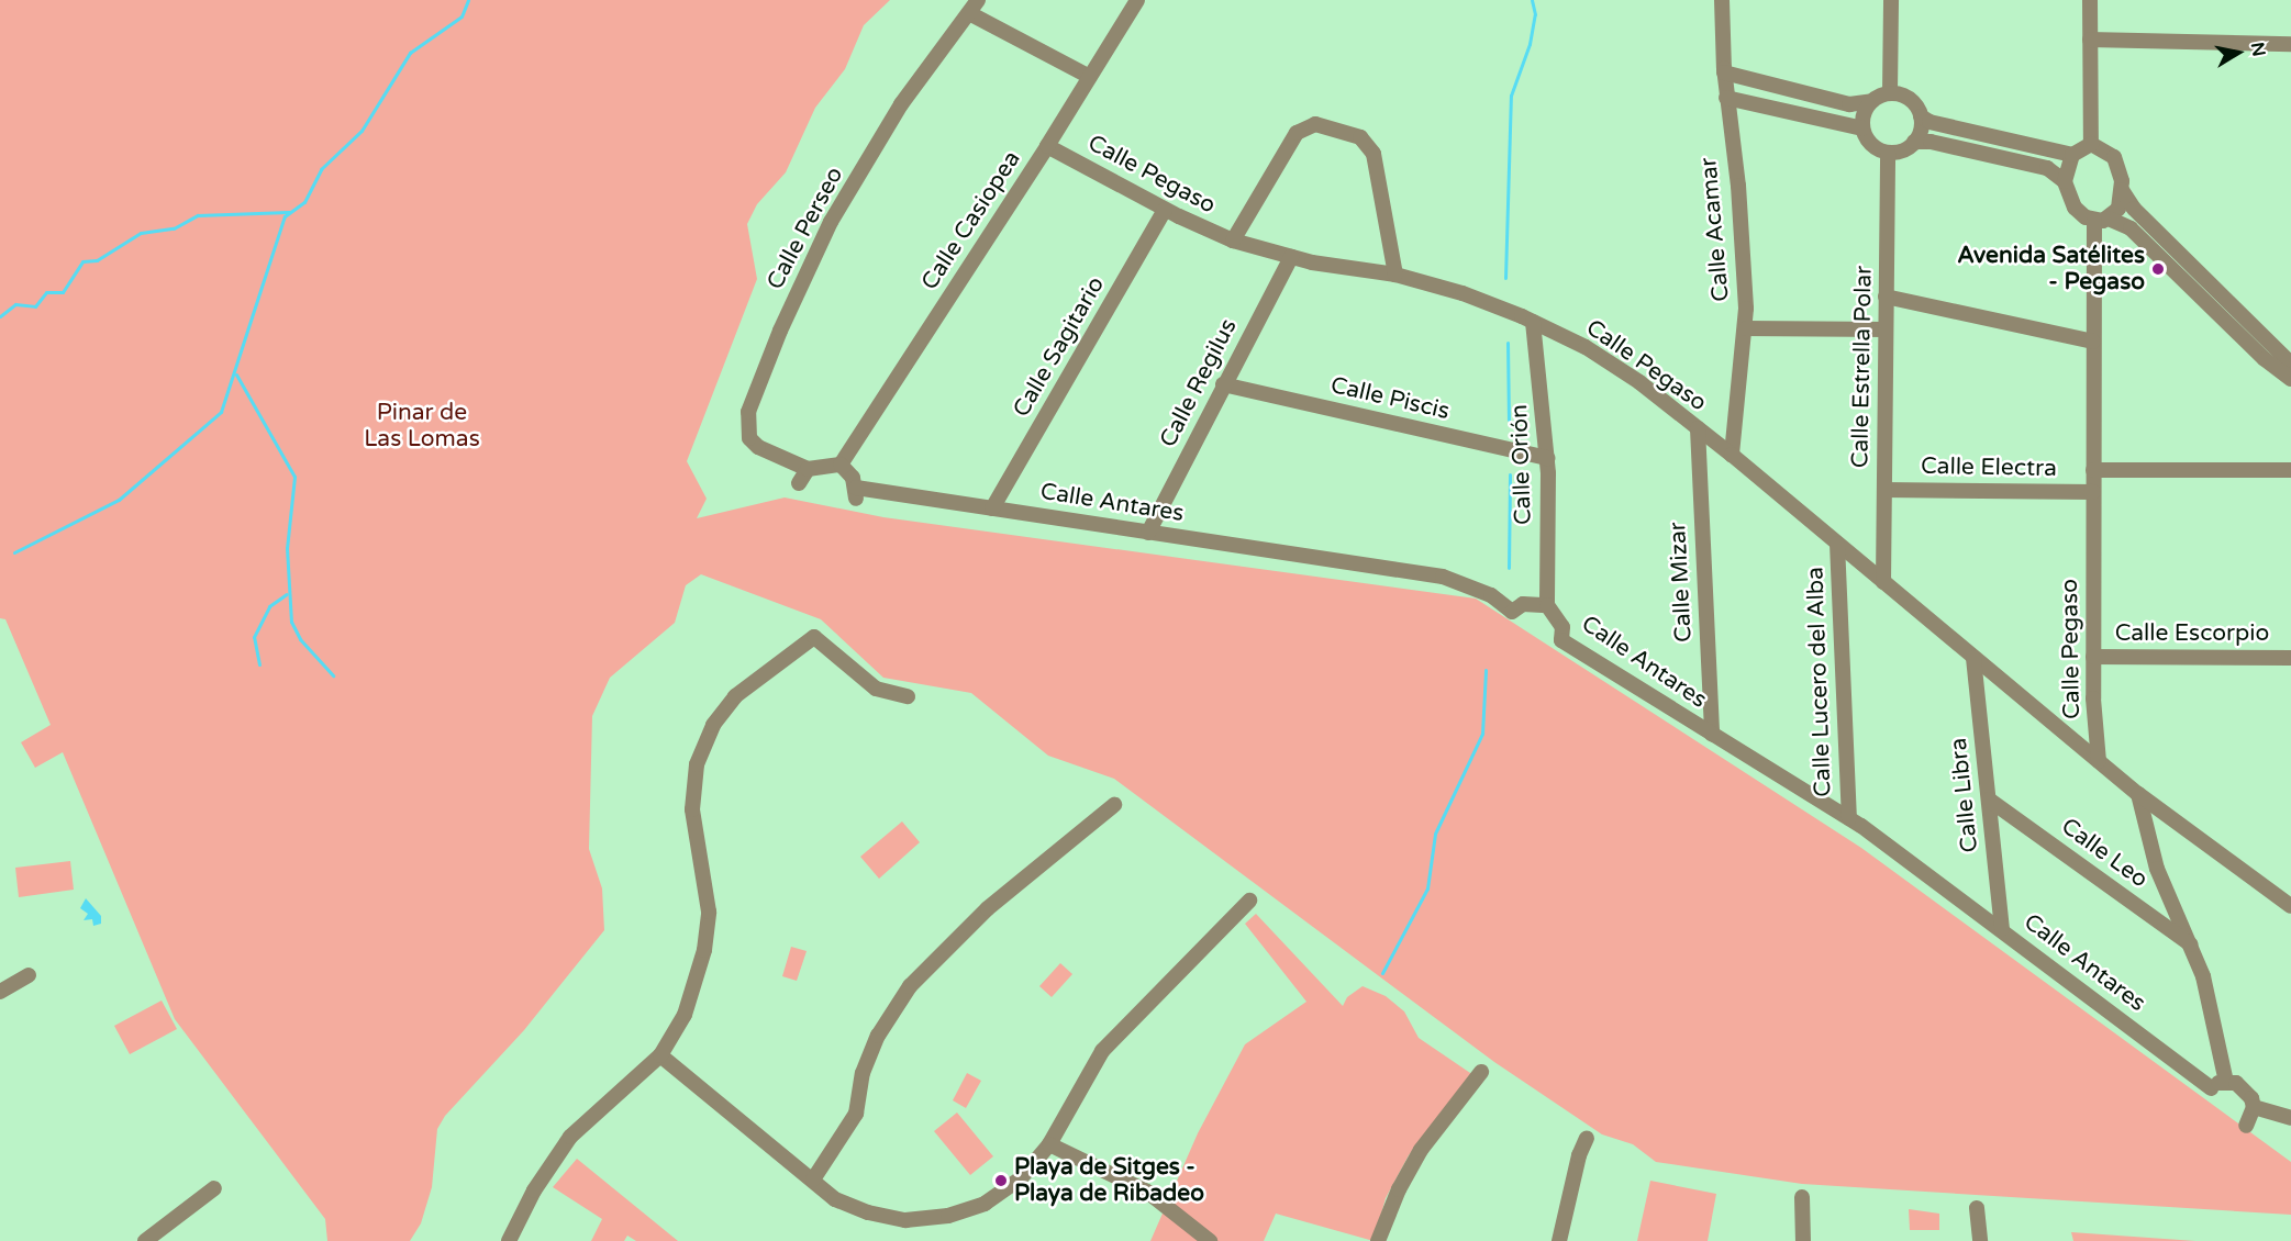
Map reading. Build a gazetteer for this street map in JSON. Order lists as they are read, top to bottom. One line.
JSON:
{"streets":{"street":["Calle Pegaso","Calle Casiopea","Calle Perseo","Calle Acamar","Calle Sagitario","Calle Estrella Polar","Calle Regilus","Calle Piscis","Calle Orión","Calle Electra","Calle Antares","Calle Mizar","Calle Escorpio","Calle Lucero del Alba","Calle Libra","Calle Leo"]},"crossings":[["Calle Pegaso","Calle Casiopea"],["Calle Pegaso","Calle Acamar"],["Calle Pegaso","Calle Sagitario"],["Calle Pegaso","Calle Estrella Polar"],["Calle Pegaso","Calle Regilus"],["Calle Pegaso","Calle Orión"],["Calle Pegaso","Calle Electra"],["Calle Pegaso","Calle Mizar"],["Calle Pegaso","Calle Escorpio"],["Calle Pegaso","Calle Lucero del Alba"],["Calle Pegaso","Calle Libra"],["Calle Casiopea","Calle Antares"],["Calle Sagitario","Calle Antares"],["Calle Estrella Polar","Calle Electra"],["Calle Regilus","Calle Piscis"],["Calle Regilus","Calle Antares"],["Calle Piscis","Calle Orión"],["Calle Orión","Calle Antares"],["Calle Antares","Calle Mizar"],["Calle Antares","Calle Lucero del Alba"],["Calle Antares","Calle Libra"],["Calle Libra","Calle Leo"]],"parks":["Pinar de Las Lomas"],"places":["Avenida Satélites - Pegaso","Playa de Sitges - Playa de Ribadeo"],"north":"right"}
